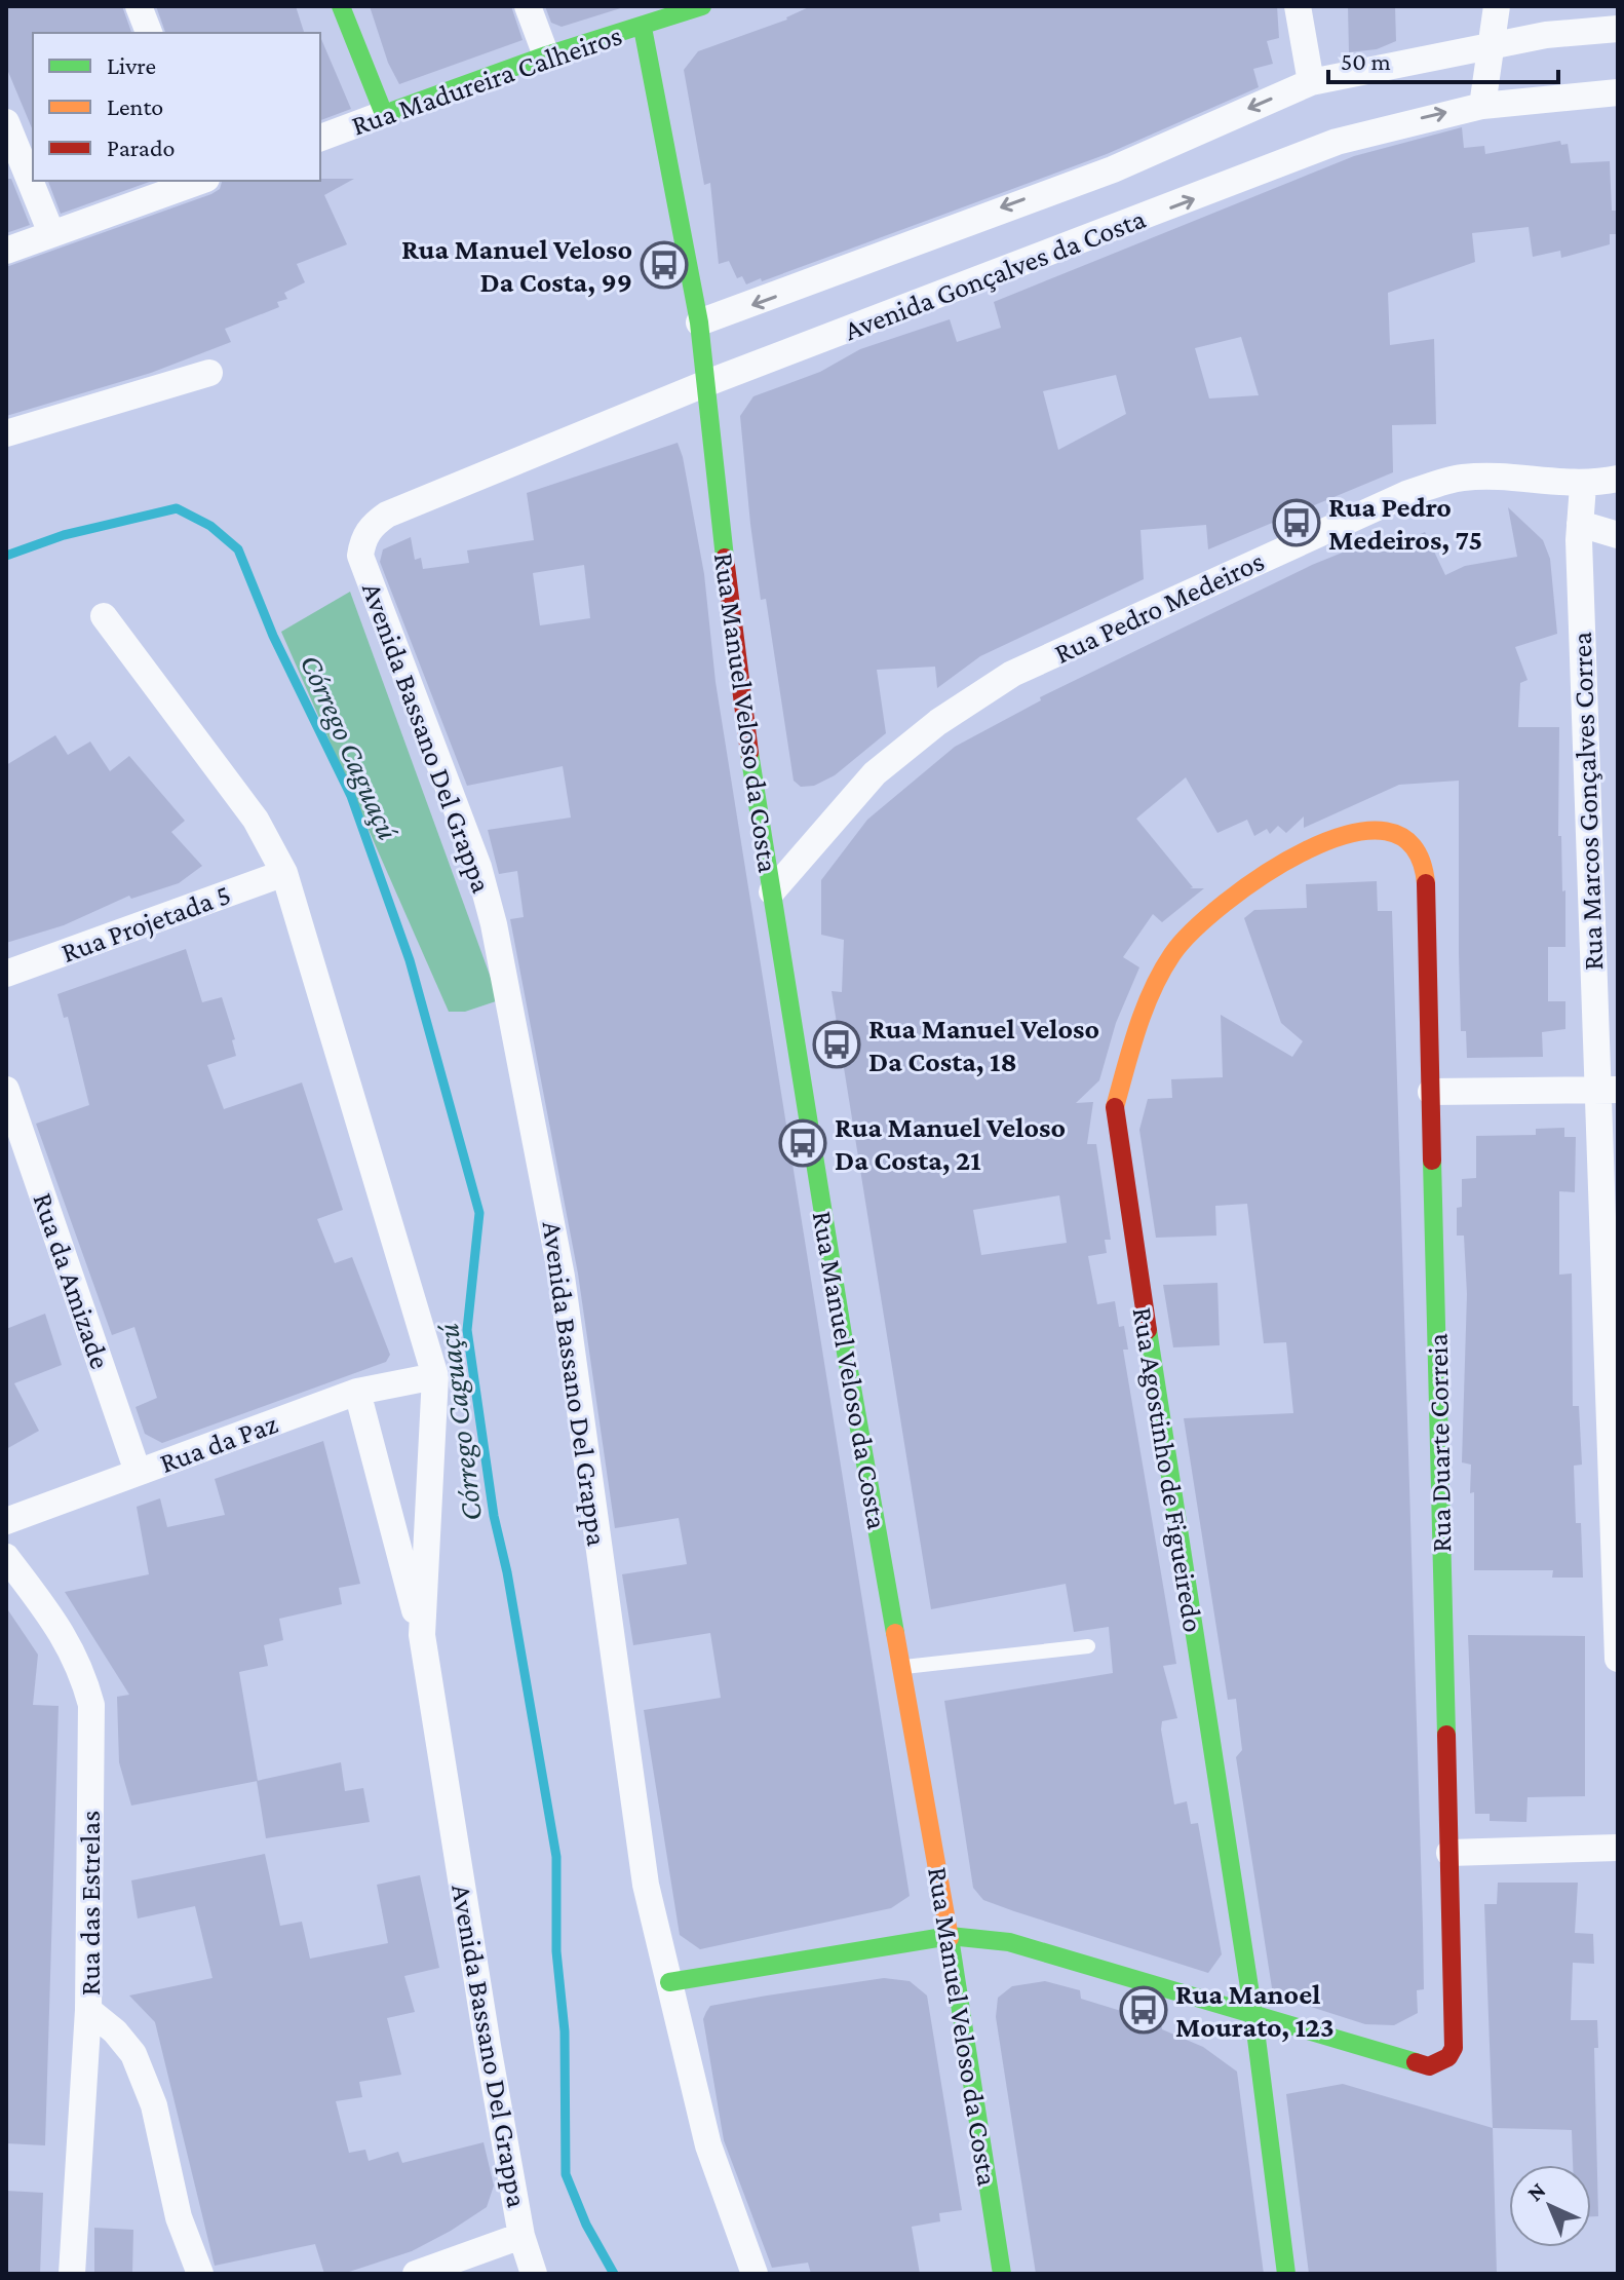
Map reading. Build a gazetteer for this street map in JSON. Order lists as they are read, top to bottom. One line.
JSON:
{"streets":{"street":["Rua Madureira Calheiros","Avenida Gonçalves da Costa","Rua Pedro Medeiros","Rua Manuel Veloso da Costa","Avenida Bassano Del Grappa","Rua Marcos Gonçalves Correa","Rua Projetada 5","Rua da Amizade","Rua da Paz","Rua Duarte Correia","Rua Agostinho de Figueiredo","Rua das Estrelas"]},"crossings":[["Rua Madureira Calheiros","Rua Manuel Veloso da Costa"],["Avenida Gonçalves da Costa","Rua Manuel Veloso da Costa"],["Avenida Gonçalves da Costa","Avenida Bassano Del Grappa"],["Rua Pedro Medeiros","Rua Manuel Veloso da Costa"],["Rua Pedro Medeiros","Rua Marcos Gonçalves Correa"],["Avenida Bassano Del Grappa","Rua Projetada 5"],["Avenida Bassano Del Grappa","Rua da Paz"],["Rua da Amizade","Rua da Paz"],["Rua Duarte Correia","Rua Agostinho de Figueiredo"]],"water":["Córrego Caguaçú"],"places":{"bus stop":["Rua Manuel Veloso Da Costa, 99","Rua Pedro Medeiros, 75","Rua Manuel Veloso Da Costa, 18","Rua Manuel Veloso Da Costa, 21","Rua Manoel Mourato, 123"]},"legend":["Livre","Lento","Parado"],"scale_bar":"50 m","north":"top left"}
